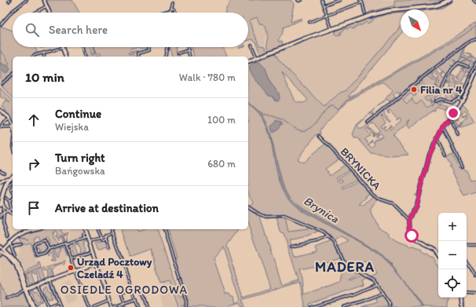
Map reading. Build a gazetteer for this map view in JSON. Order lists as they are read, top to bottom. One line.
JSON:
{"streets":{"street":["BRYNICKA"]},"districts":["MADERA","OSIEDLE OGRODOWA"],"water":["Brynica"],"places":["Filia nr 4","Urząd Pocztowy Czeladź 4"],"north":"bottom right","page":{"search":"Search here","heading":["10 min","Walk · 780 m"],"list":[["Continue","Wiejska","100 m"],["Turn right","Bańgowska","680 m"],"Arrive at destination"],"map_buttons":["+","−"]}}
